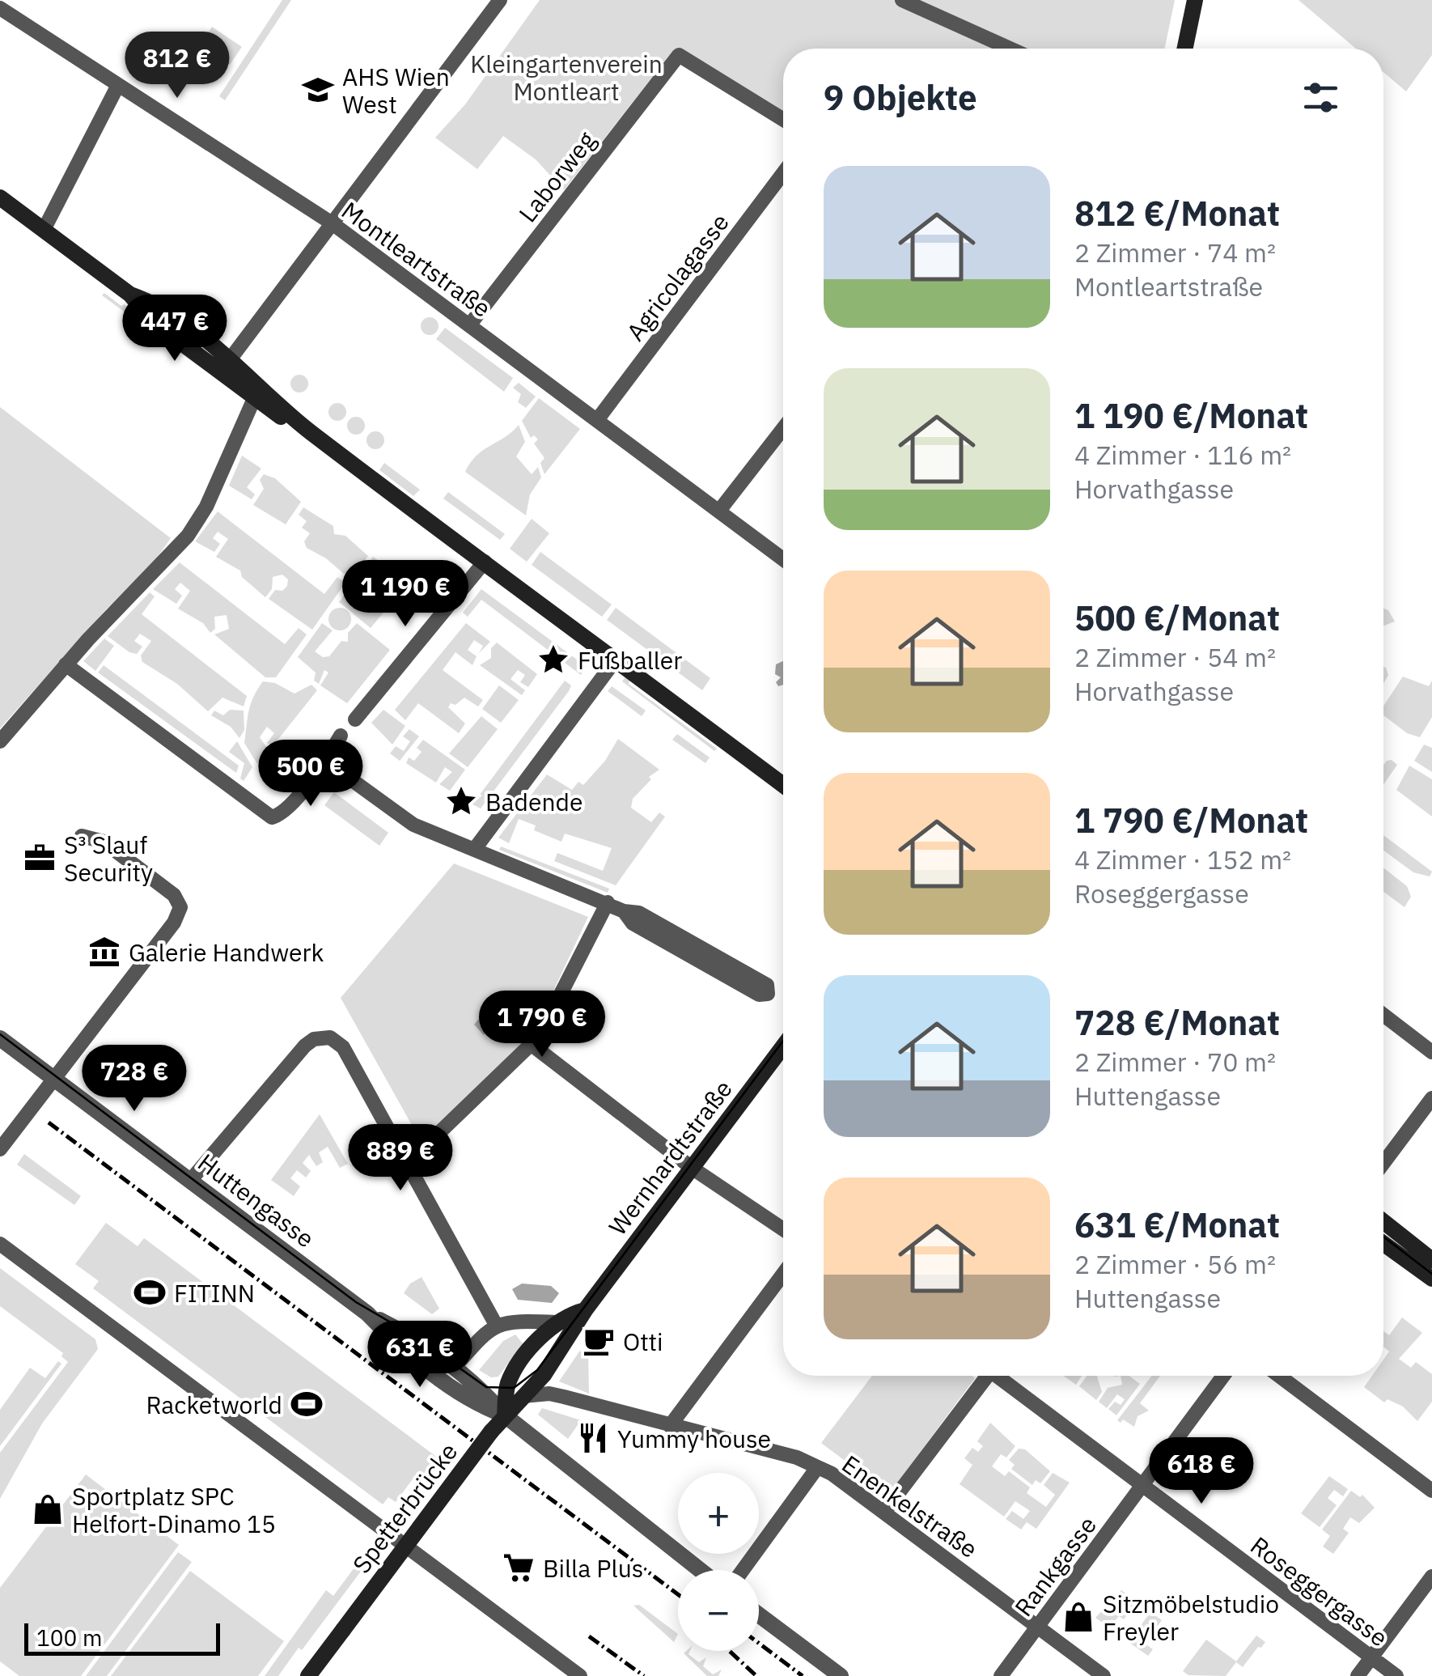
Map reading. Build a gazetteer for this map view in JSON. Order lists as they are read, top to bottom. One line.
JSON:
{"streets":{"main road":["Wernhardtstraße","Spetterbrücke"],"street":["Laborweg","Montleartstraße","Agricolagasse","Huttengasse","Enenkelstraße","Rankgasse","Roseggergasse"]},"crossings":[["Laborweg","Montleartstraße"],["Montleartstraße","Agricolagasse"],["Wernhardtstraße","Huttengasse"],["Wernhardtstraße","Enenkelstraße"],["Wernhardtstraße","Spetterbrücke"],["Huttengasse","Spetterbrücke"],["Enenkelstraße","Rankgasse"],["Rankgasse","Roseggergasse"]],"parks":["Kleingartenverein Montleart"],"places":{"school or university":["AHS Wien West"],"place":["Fußballer","Badende"],"office":["S³ Slauf Security"],"museum":["Galerie Handwerk"],"sports":["FITINN","Racketworld"],"cafe":["Otti"],"restaurant":["Yummy house"],"shop":["Sportplatz SPC Helfort-Dinamo 15","Sitzmöbelstudio Freyler"],"supermarket":["Billa Plus"]},"scale_bar":"100 m","page":{"price":["812 €","447 €","1 190 €","500 €","1 790 €","728 €","889 €","631 €","618 €"],"heading":"9 Objekte","list":[{"name":"812 €/Monat","note":"2 Zimmer · 74 m² · Montleartstraße"},{"name":"1 190 €/Monat","note":"4 Zimmer · 116 m² · Horvathgasse"},{"name":"500 €/Monat","note":"2 Zimmer · 54 m² · Horvathgasse"},{"name":"1 790 €/Monat","note":"4 Zimmer · 152 m² · Roseggergasse"},{"name":"728 €/Monat","note":"2 Zimmer · 70 m² · Huttengasse"},{"name":"631 €/Monat","note":"2 Zimmer · 56 m² · Huttengasse"}],"map_buttons":["+","−"],"scale":"100 m"}}
